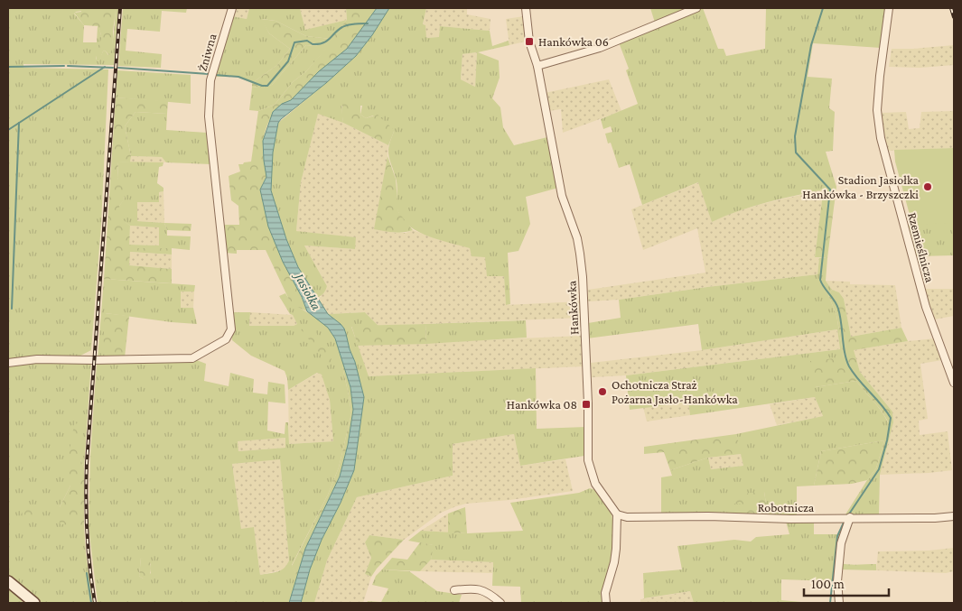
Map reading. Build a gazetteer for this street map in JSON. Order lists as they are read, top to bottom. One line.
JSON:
{"streets":{"street":["Żniwna","Rzemieślnicza","Hankówka","Robotnicza"]},"crossings":[["Hankówka","Robotnicza"]],"water":["Jasiołka"],"places":{"transit":["Hankówka 06","Hankówka 08"],"other":["Stadion Jasiołka Hankówka - Brzyszczki","Ochotnicza Straż Pożarna Jasło-Hankówka"]},"scale_bar":"100 m"}
